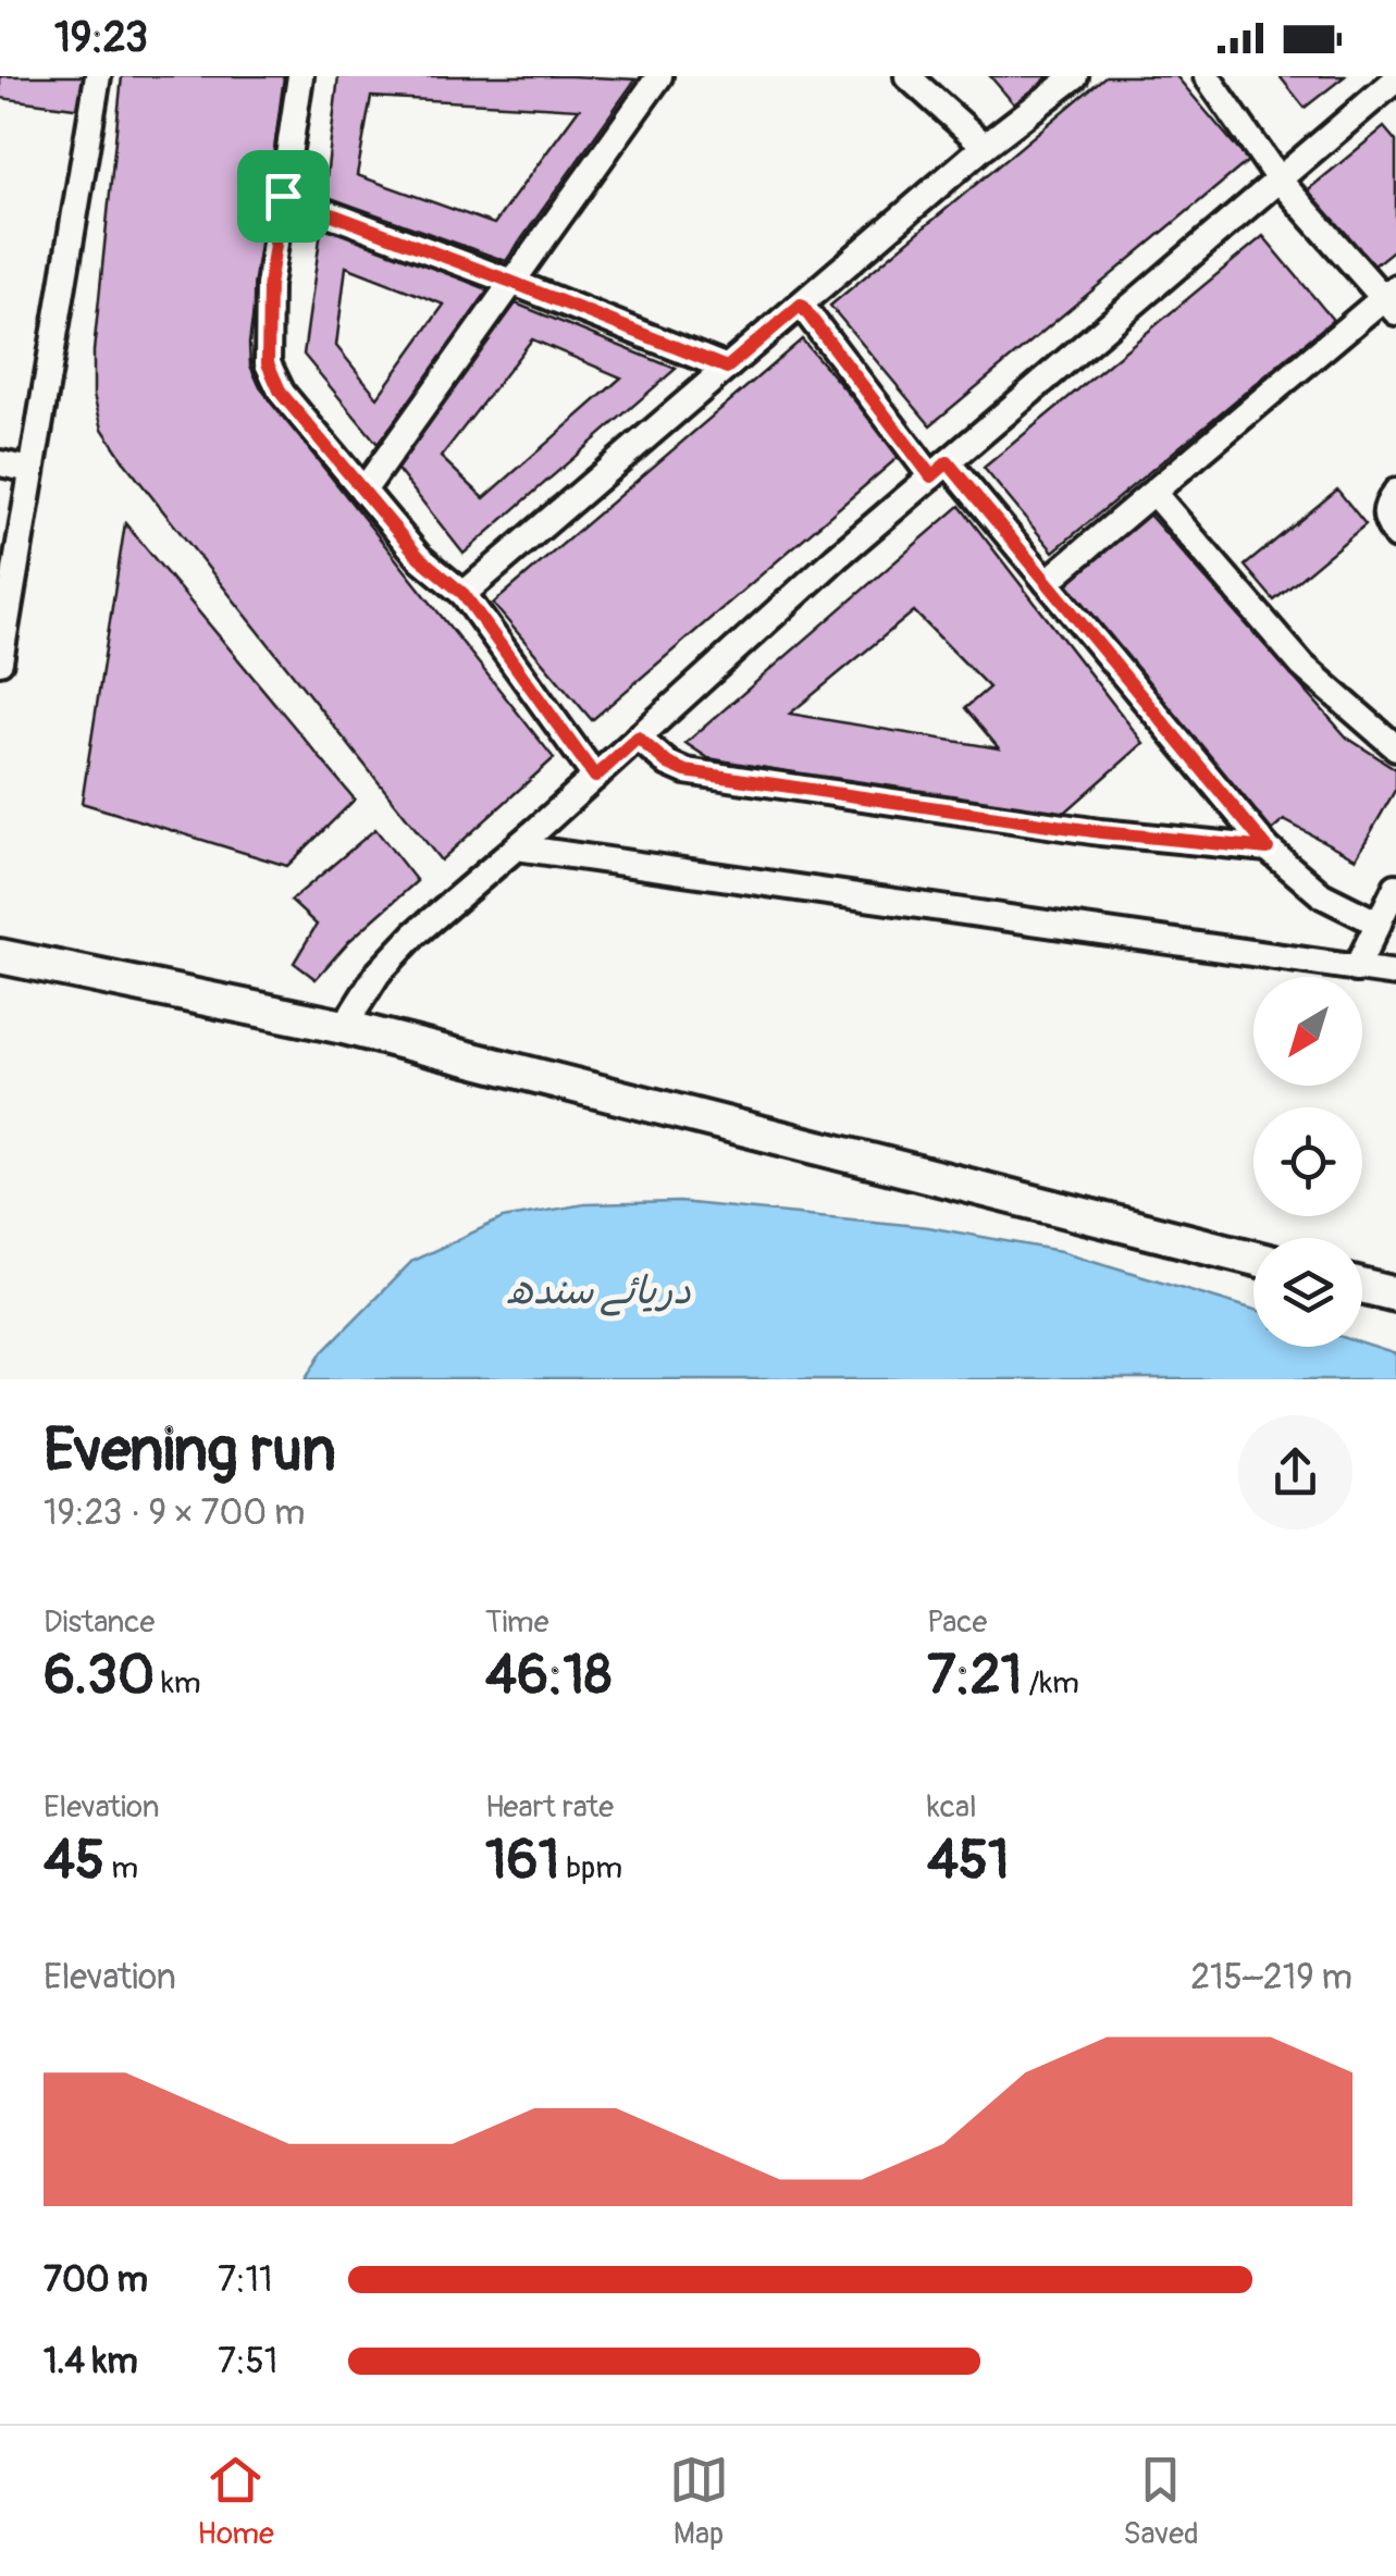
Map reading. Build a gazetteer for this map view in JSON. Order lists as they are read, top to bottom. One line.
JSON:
{"water":["دریائے سندھ"],"north":"bottom left","page":{"status":"19:23","heading":["Evening run","19:23 · 9 × 700 m"],"stats":[["Distance","6.30 km"],["Time","46:18"],["Pace","7:21 /km"],["Elevation","45 m"],["Heart rate","161 bpm"],["kcal","451"]],"chart":["Elevation","215–219 m"],"list":[{"name":"700 m","note":"7:11"},{"name":"1.4 km","note":"7:51"}],"tabs":["Home","Map","Saved"]}}
